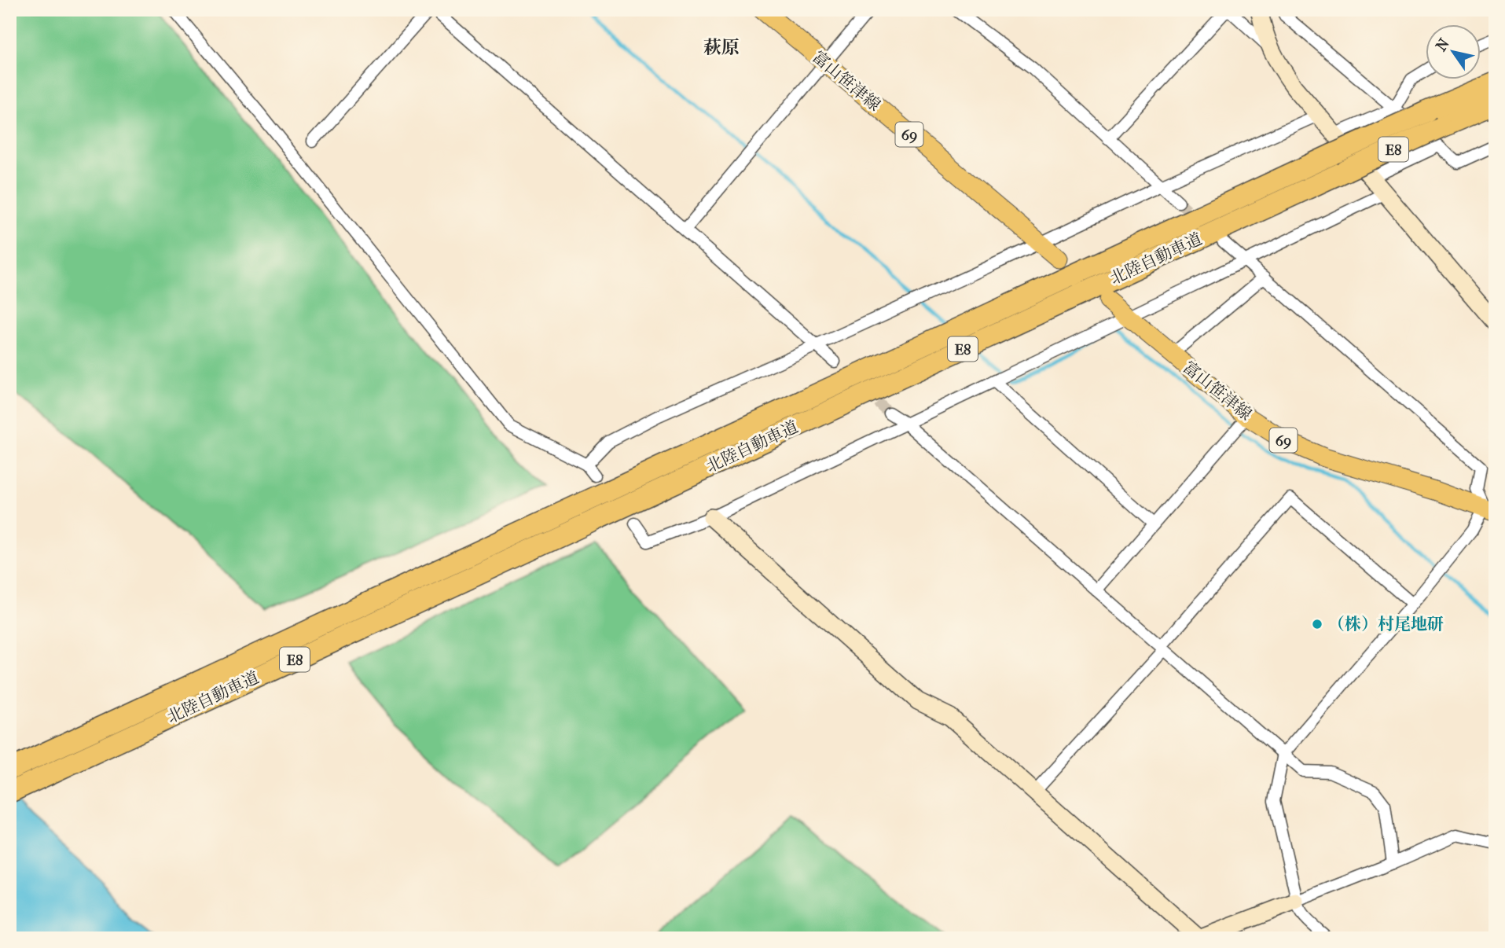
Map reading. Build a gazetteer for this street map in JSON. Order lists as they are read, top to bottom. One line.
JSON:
{"streets":{"highway":["E8","北陸自動車道"],"main road":["富山笹津線","69"]},"districts":["萩原"],"places":["（株）村尾地研"],"north":"top left"}
